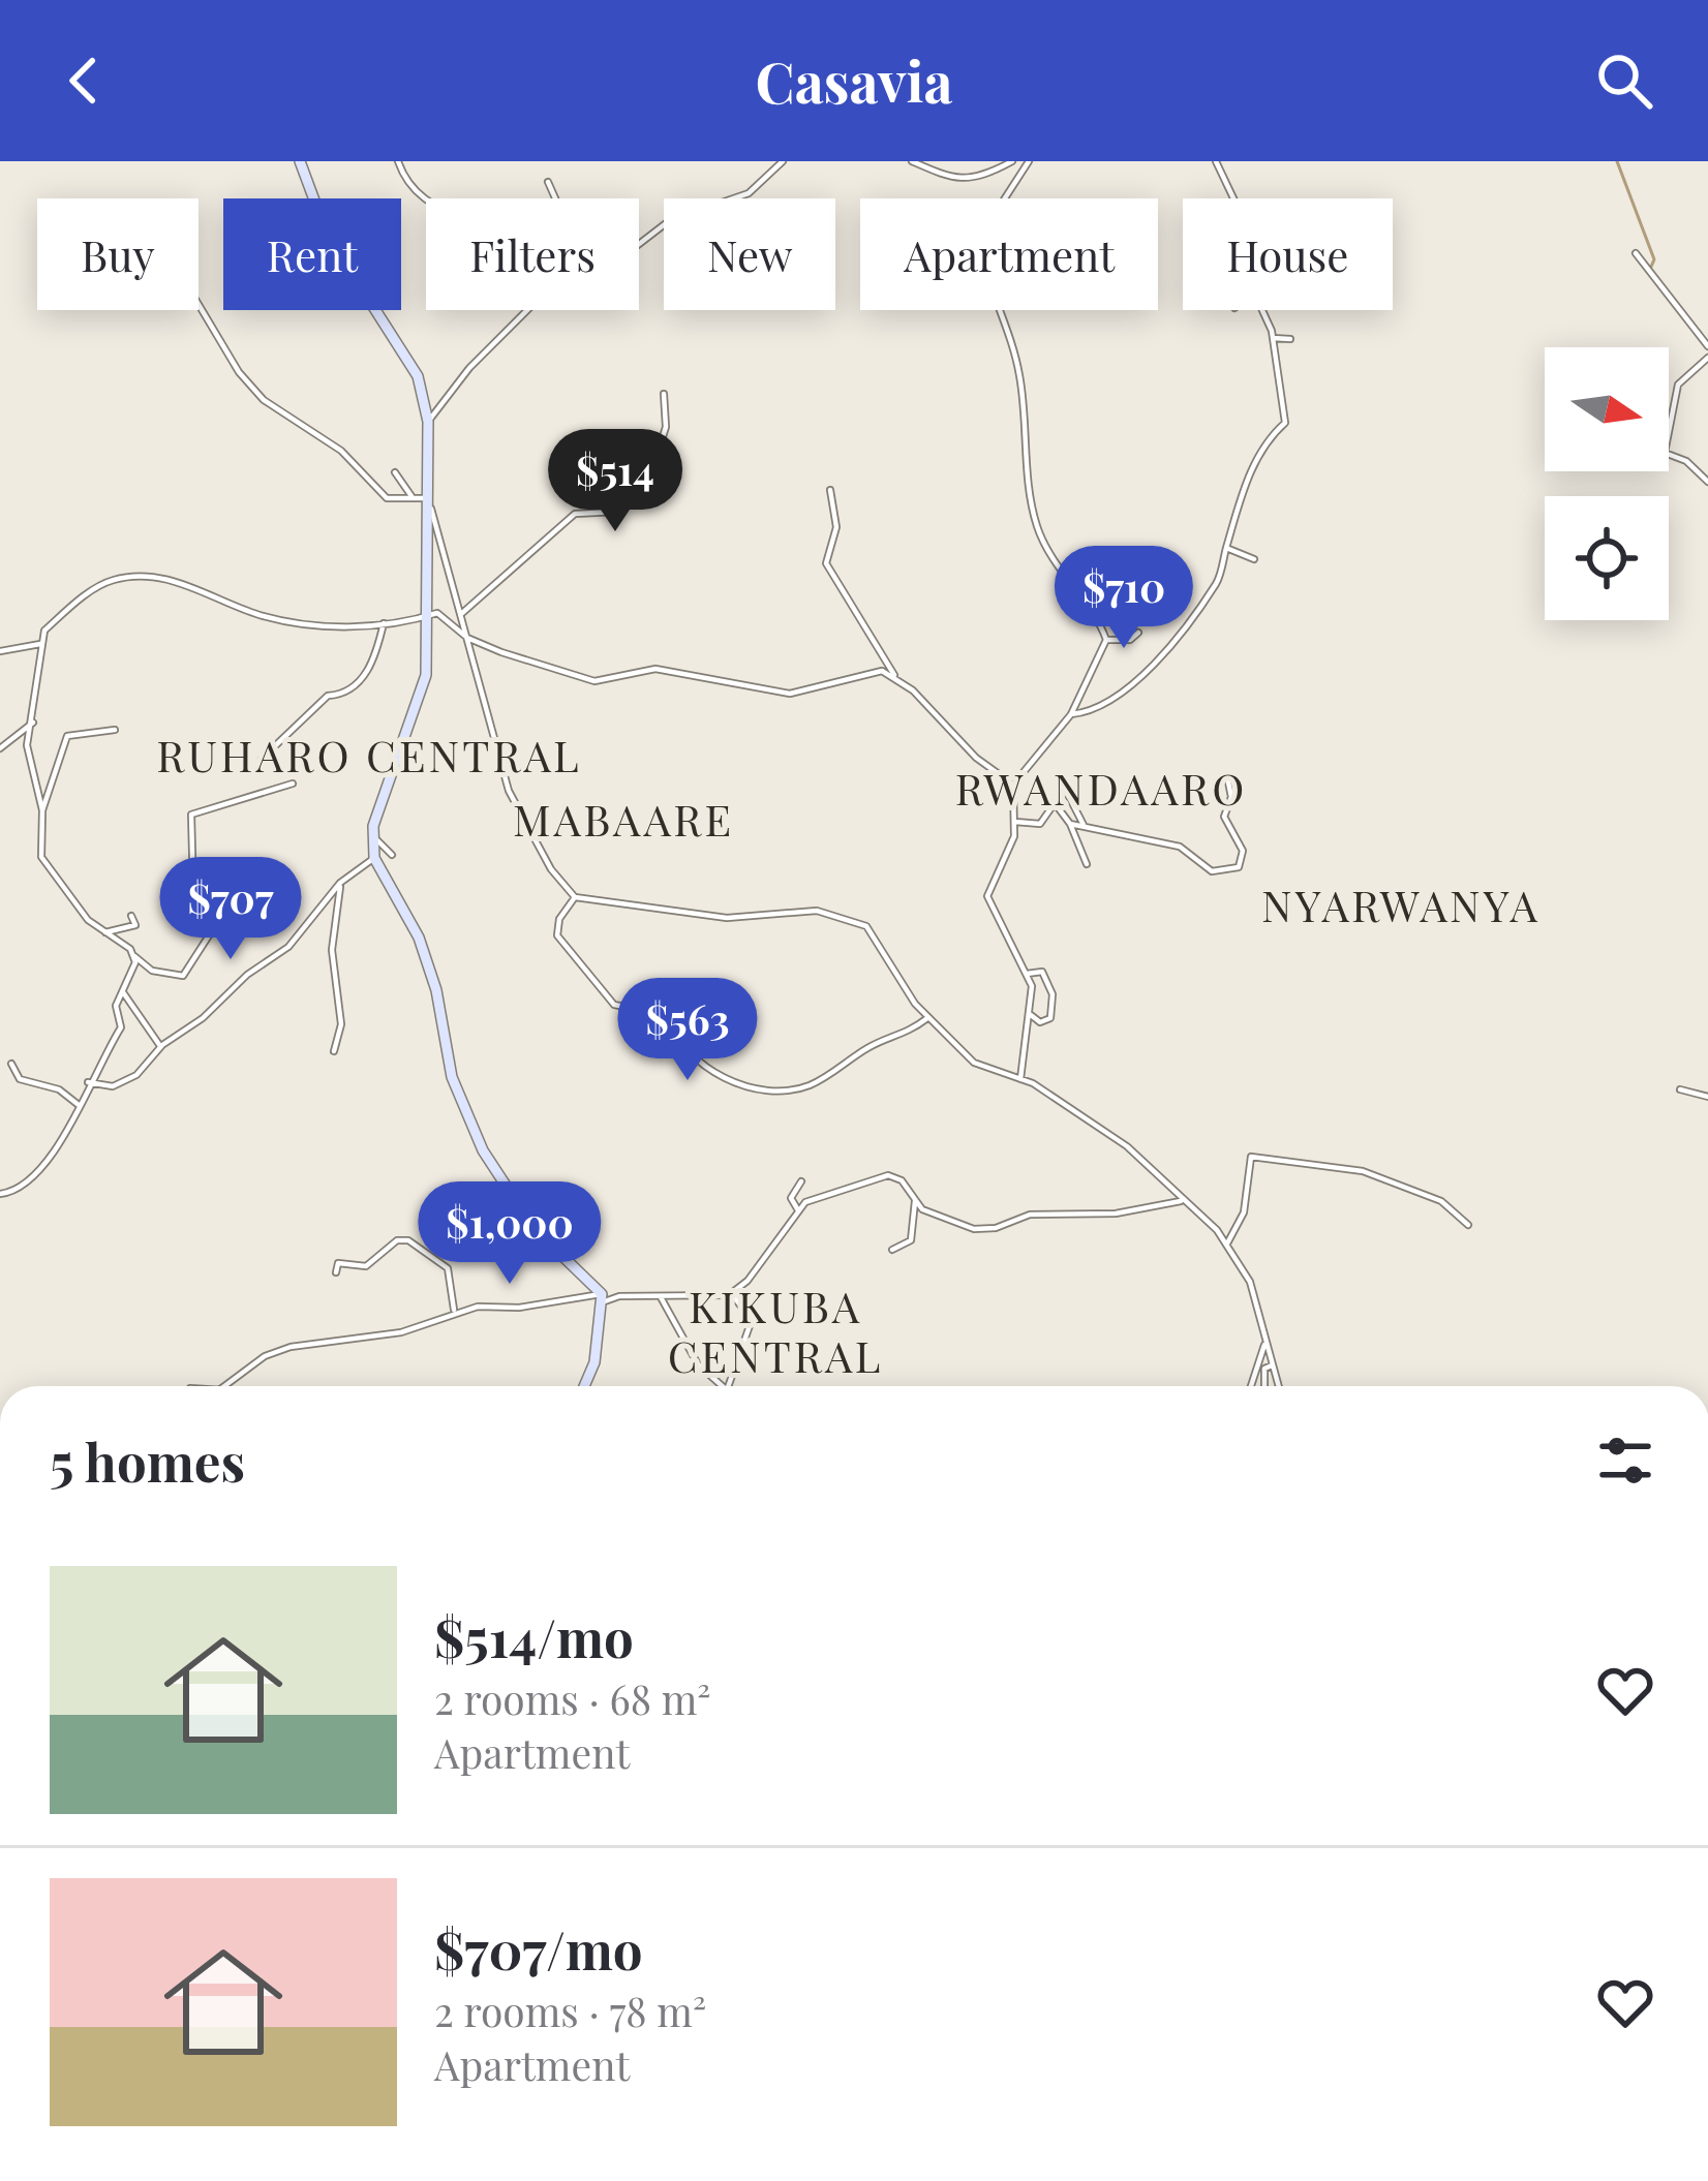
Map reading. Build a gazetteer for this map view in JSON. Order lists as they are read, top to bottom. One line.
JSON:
{"districts":["RUHARO CENTRAL","RWANDAARO","MABAARE","NYARWANYA","KIKUBA CENTRAL"],"north":"right","page":{"header":"Casavia","chip":["Buy","Rent","Filters","New","Apartment","House"],"price":["$514","$710","$707","$563","$1,000"],"heading":"5 homes","list":[{"name":"$514/mo","note":"2 rooms · 68 m² · Apartment"},{"name":"$707/mo","note":"2 rooms · 78 m² · Apartment"}]}}
